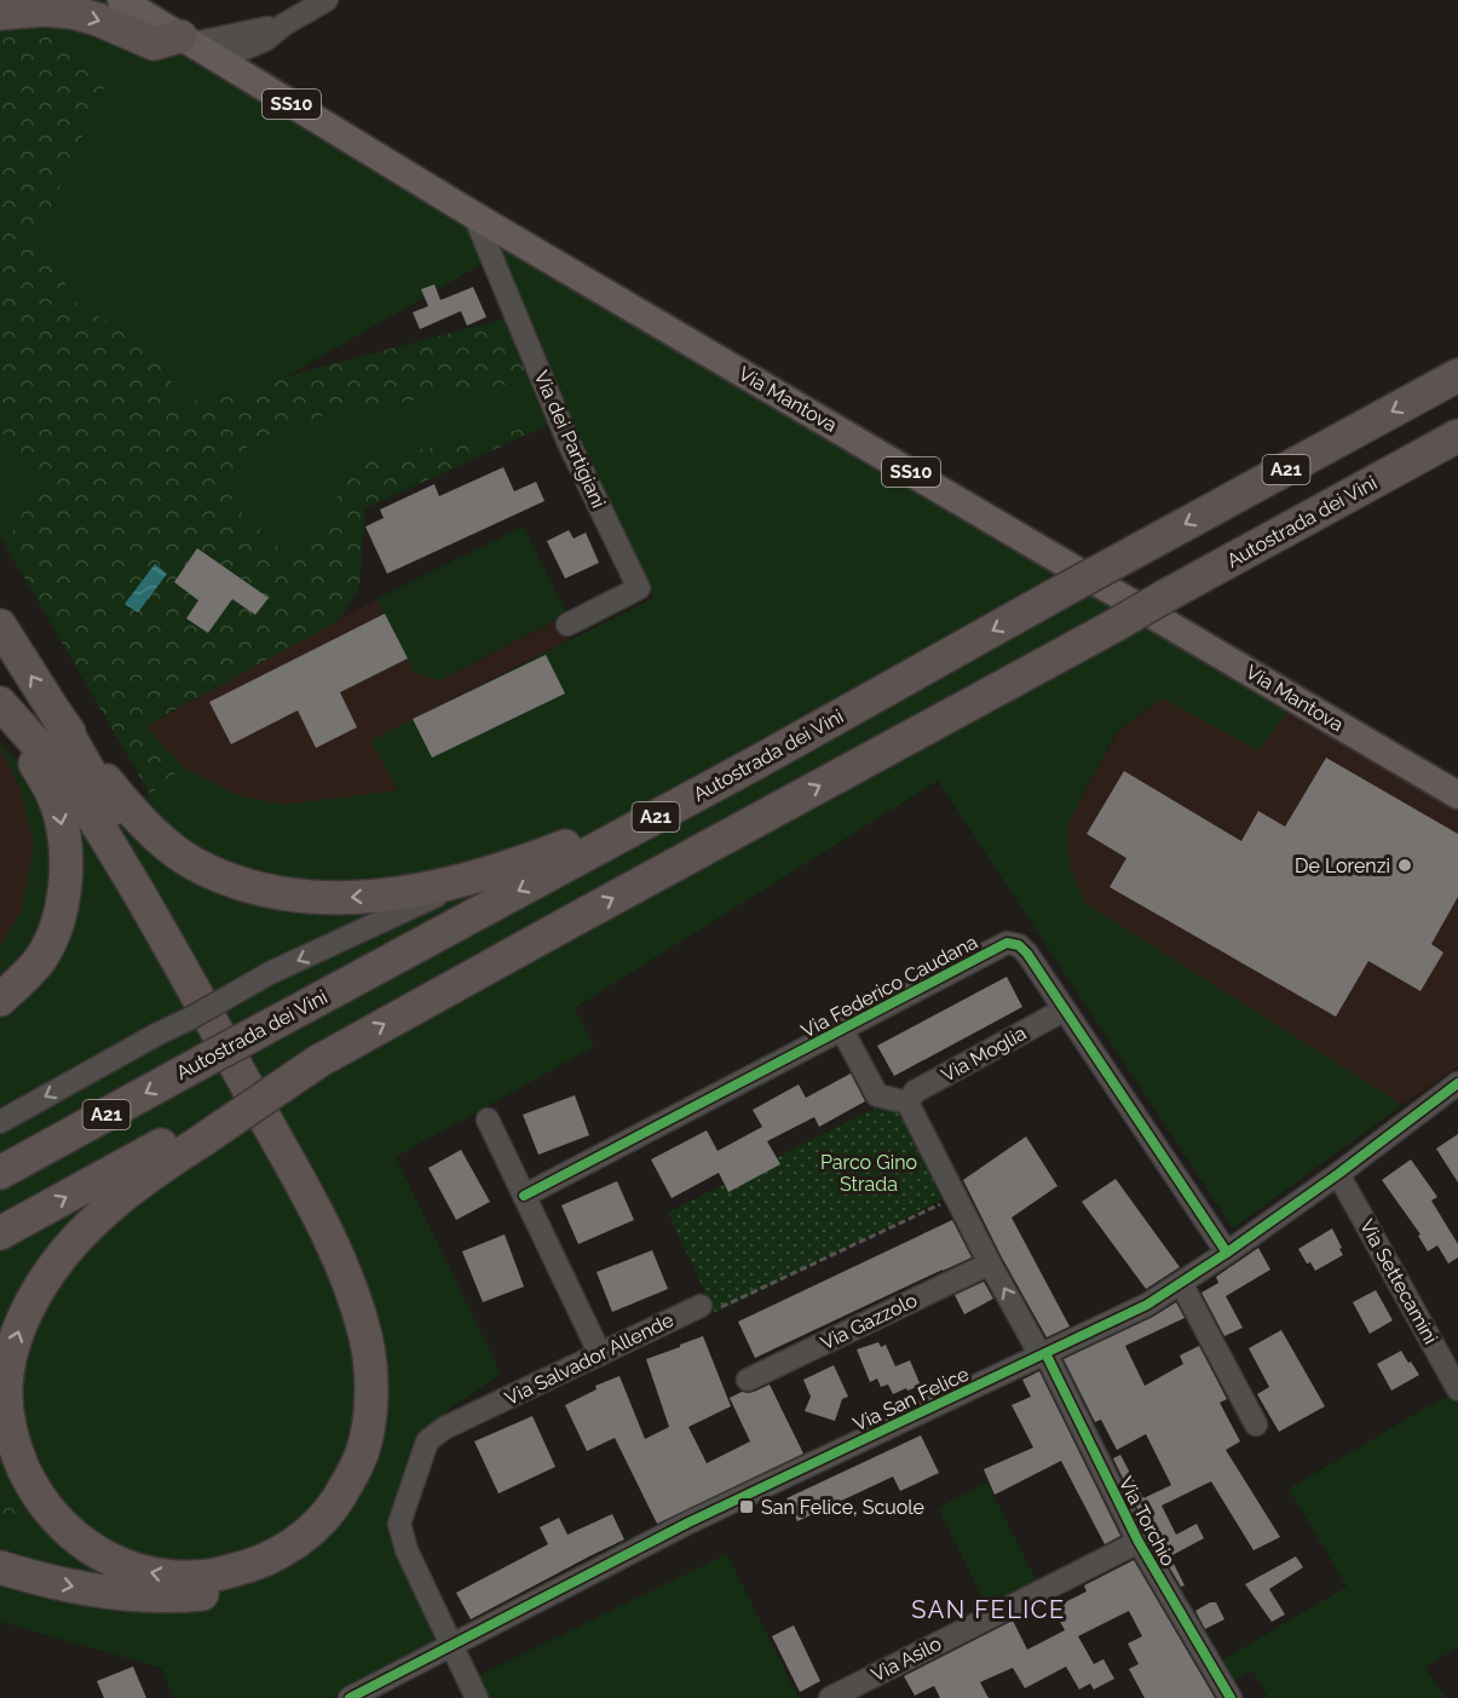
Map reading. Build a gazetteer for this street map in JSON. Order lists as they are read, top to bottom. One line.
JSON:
{"streets":{"highway":["A21","Autostrada dei Vini"],"main road":["SS10","Via Mantova"],"street":["Via dei Partigiani","Via Federico Caudana","Via Moglia","Via Settecamini","Via Gazzolo","Via Salvador Allende","Via San Felice","Via Torchio","Via Asilo"]},"crossings":[["Via Mantova","Via dei Partigiani"],["Via Federico Caudana","Via Moglia"],["Via Federico Caudana","Via San Felice"],["Via Moglia","Via Torchio"],["Via Settecamini","Via San Felice"],["Via Gazzolo","Via Torchio"],["Via Salvador Allende","Via San Felice"],["Via San Felice","Via Torchio"],["Via Torchio","Via Asilo"]],"districts":["SAN FELICE"],"parks":["Parco Gino Strada"],"places":{"other":["De Lorenzi"],"transit":["San Felice, Scuole"]}}
